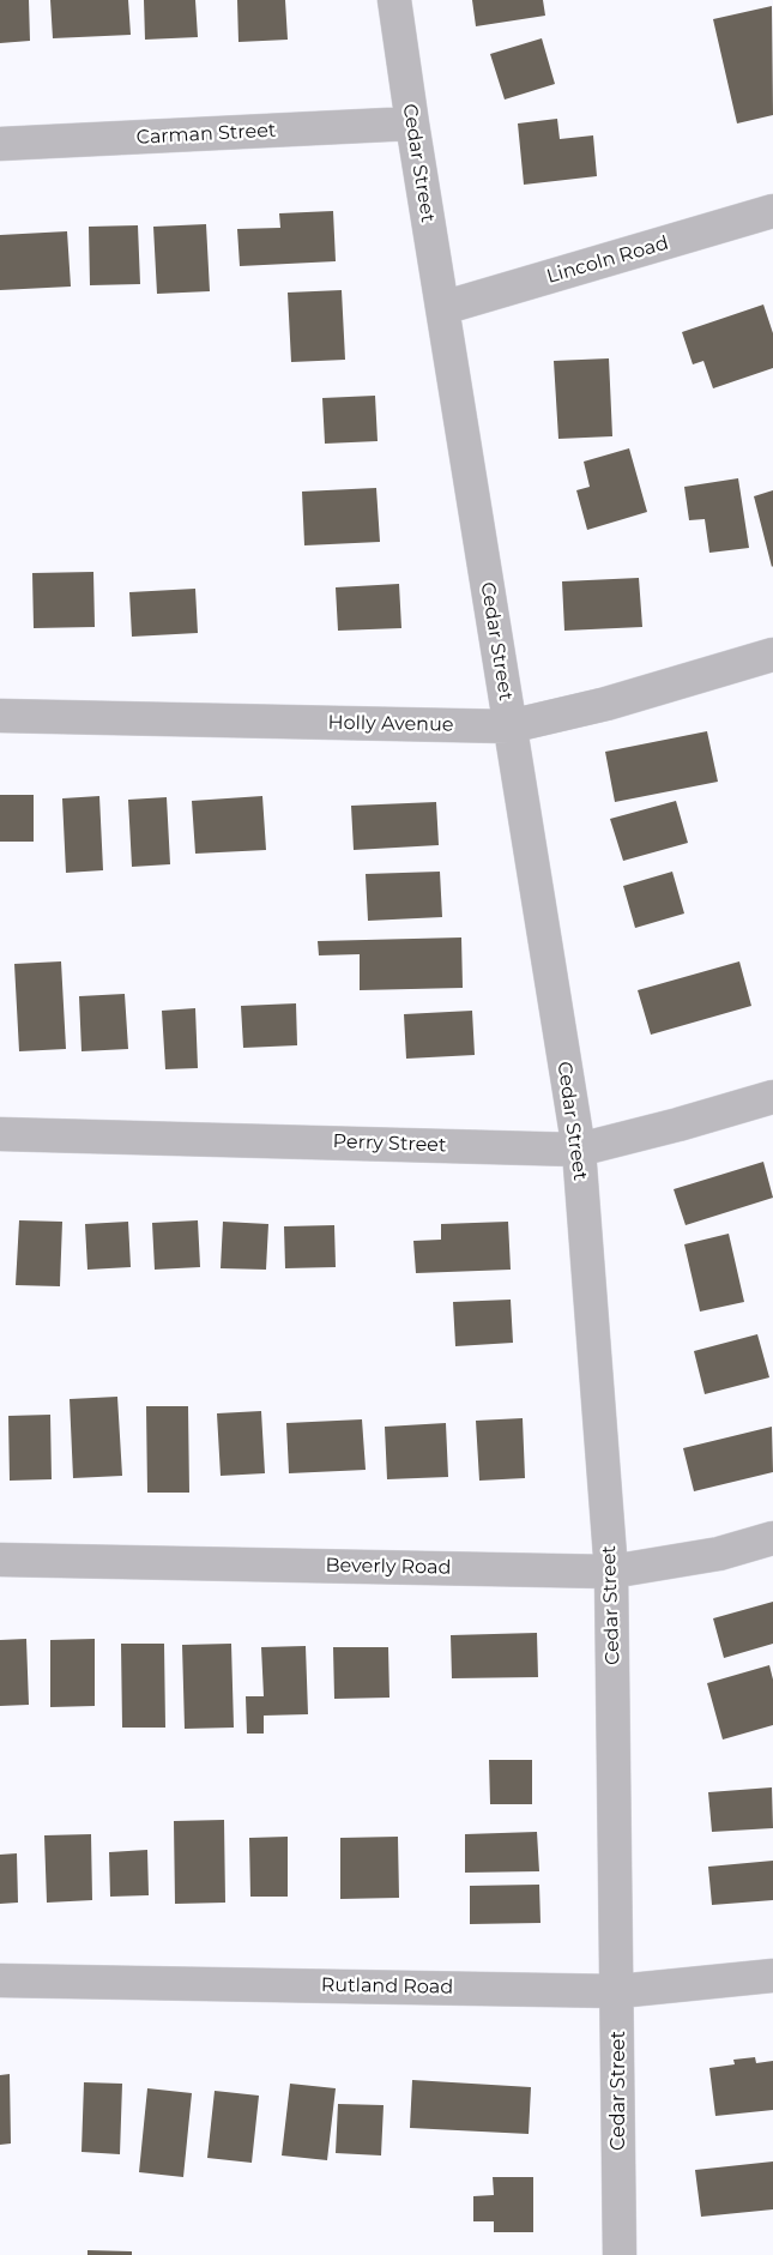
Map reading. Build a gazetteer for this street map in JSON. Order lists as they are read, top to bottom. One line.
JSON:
{"streets":{"street":["Carman Street","Cedar Street","Lincoln Road","Holly Avenue","Perry Street","Beverly Road","Rutland Road"]},"crossings":[["Carman Street","Cedar Street"],["Cedar Street","Lincoln Road"],["Cedar Street","Holly Avenue"],["Cedar Street","Perry Street"],["Cedar Street","Beverly Road"],["Cedar Street","Rutland Road"]]}
